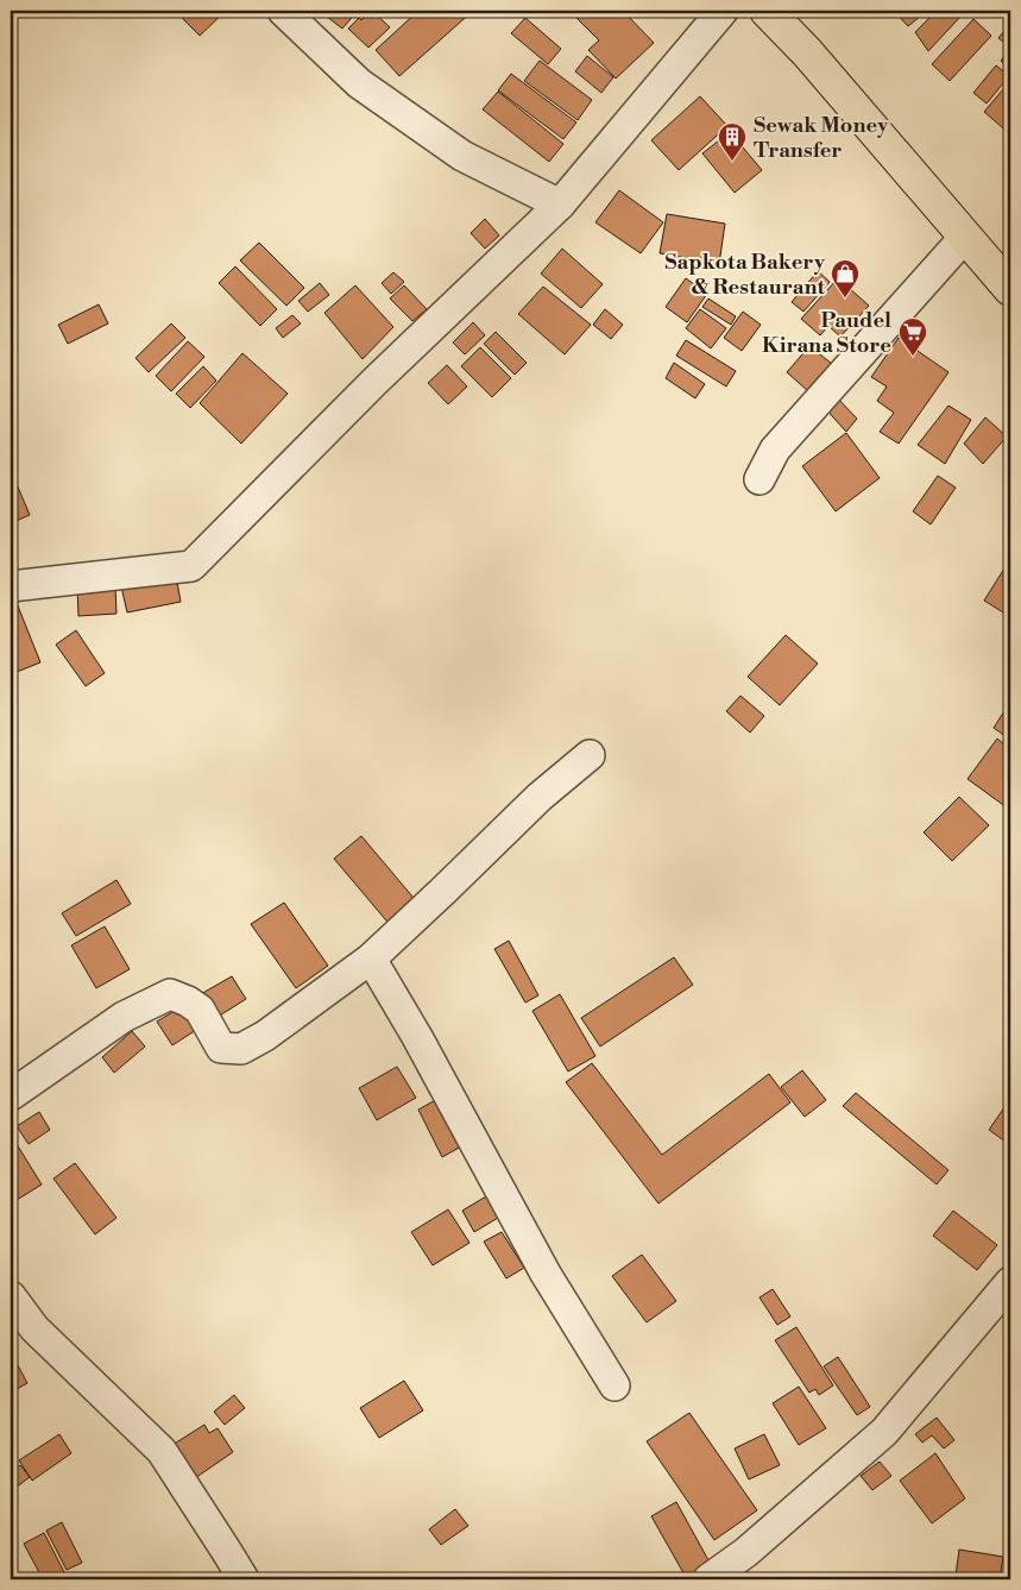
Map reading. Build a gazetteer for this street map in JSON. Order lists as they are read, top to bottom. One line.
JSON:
{"places":{"building":["Sewak Money Transfer"],"shop":["Sapkota Bakery & Restaurant"],"supermarket":["Paudel Kirana Store"]}}
